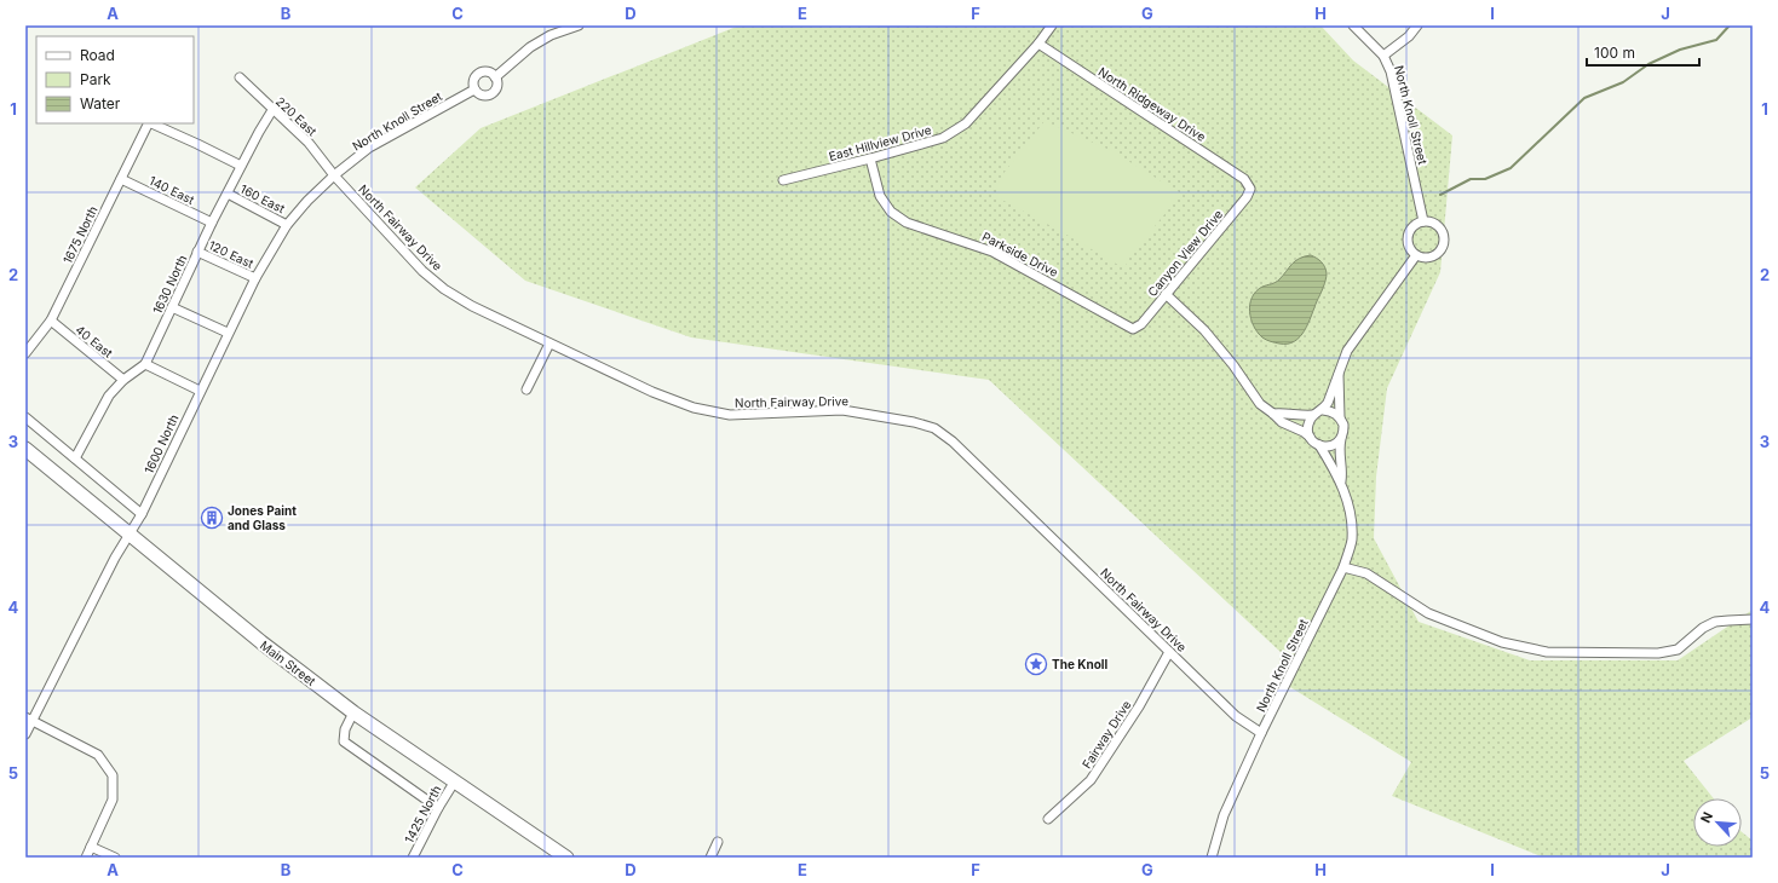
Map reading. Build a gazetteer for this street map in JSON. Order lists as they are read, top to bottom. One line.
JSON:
{"streets":{"main road":["Main Street"],"street":["North Ridgeway Drive","North Knoll Street","220 East","East Hillview Drive","140 East","160 East","North Fairway Drive","1675 North","Canyon View Drive","120 East","Parkside Drive","1630 North","40 East","1600 North","Fairway Drive","1425 North"]},"crossings":[["North Ridgeway Drive","East Hillview Drive"],["North Ridgeway Drive","Canyon View Drive"],["North Knoll Street","220 East"],["North Knoll Street","North Fairway Drive"],["North Knoll Street","Canyon View Drive"],["North Knoll Street","1600 North"],["220 East","North Fairway Drive"],["220 East","1630 North"],["220 East","1600 North"],["East Hillview Drive","Parkside Drive"],["140 East","1675 North"],["140 East","1630 North"],["160 East","1630 North"],["160 East","1600 North"],["North Fairway Drive","1600 North"],["North Fairway Drive","Fairway Drive"],["1675 North","40 East"],["Canyon View Drive","Parkside Drive"],["120 East","1630 North"],["120 East","1600 North"],["1630 North","40 East"],["1600 North","Main Street"],["Main Street","1425 North"]],"places":{"building":["Jones Paint and Glass"],"place":["The Knoll"]},"legend":["Road","Park","Water"],"scale_bar":"100 m","north":"top left","grid":{"columns":["A","B","C","D","E","F","G","H","I","J"],"rows":["1","2","3","4","5"]}}
